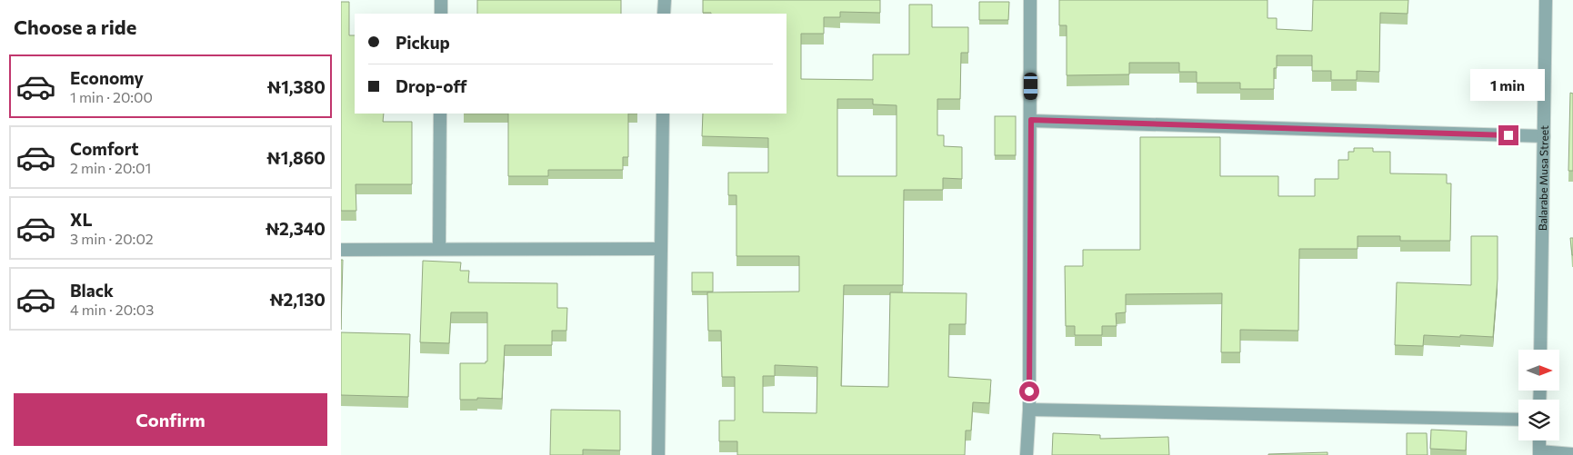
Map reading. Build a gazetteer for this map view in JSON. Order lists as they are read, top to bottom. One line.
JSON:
{"streets":{"street":["Balarabe Musa Street"]},"north":"right","page":{"heading":"Choose a ride","banner":["Pickup","Drop-off"],"list":[{"name":"Economy","note":"1 min · 20:00","value":"₦1,380"},{"name":"Comfort","note":"2 min · 20:01","value":"₦1,860"},{"name":"XL","note":"3 min · 20:02","value":"₦2,340"},{"name":"Black","note":"4 min · 20:03","value":"₦2,130"}],"bubble":"1 min","buttons":"Confirm"}}
